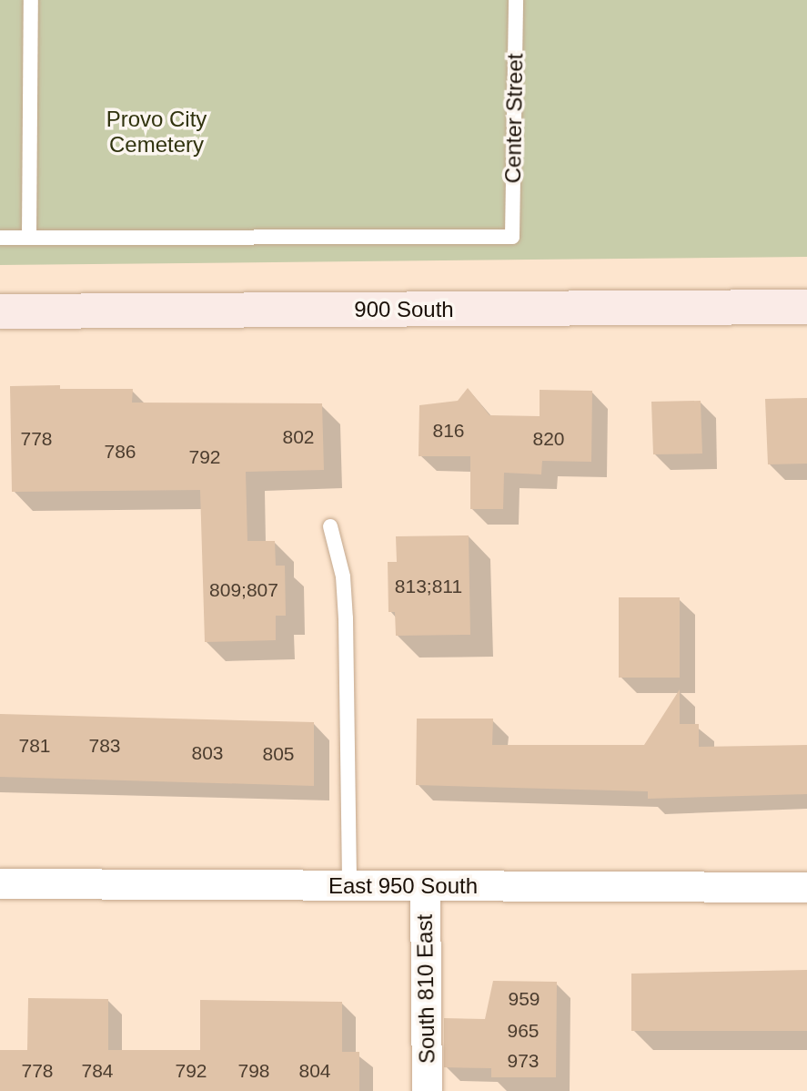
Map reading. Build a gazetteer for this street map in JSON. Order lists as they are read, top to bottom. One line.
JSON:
{"streets":{"street":["900 South","East 950 South","South 810 East"],"lane":["Center Street"]},"crossings":[["East 950 South","South 810 East"]],"parks":["Provo City Cemetery"],"house_numbers":["816","802","778","820","786","792","813;811","809;807","781","783","803","805","959","965","973","778","784","792","798","804"]}
